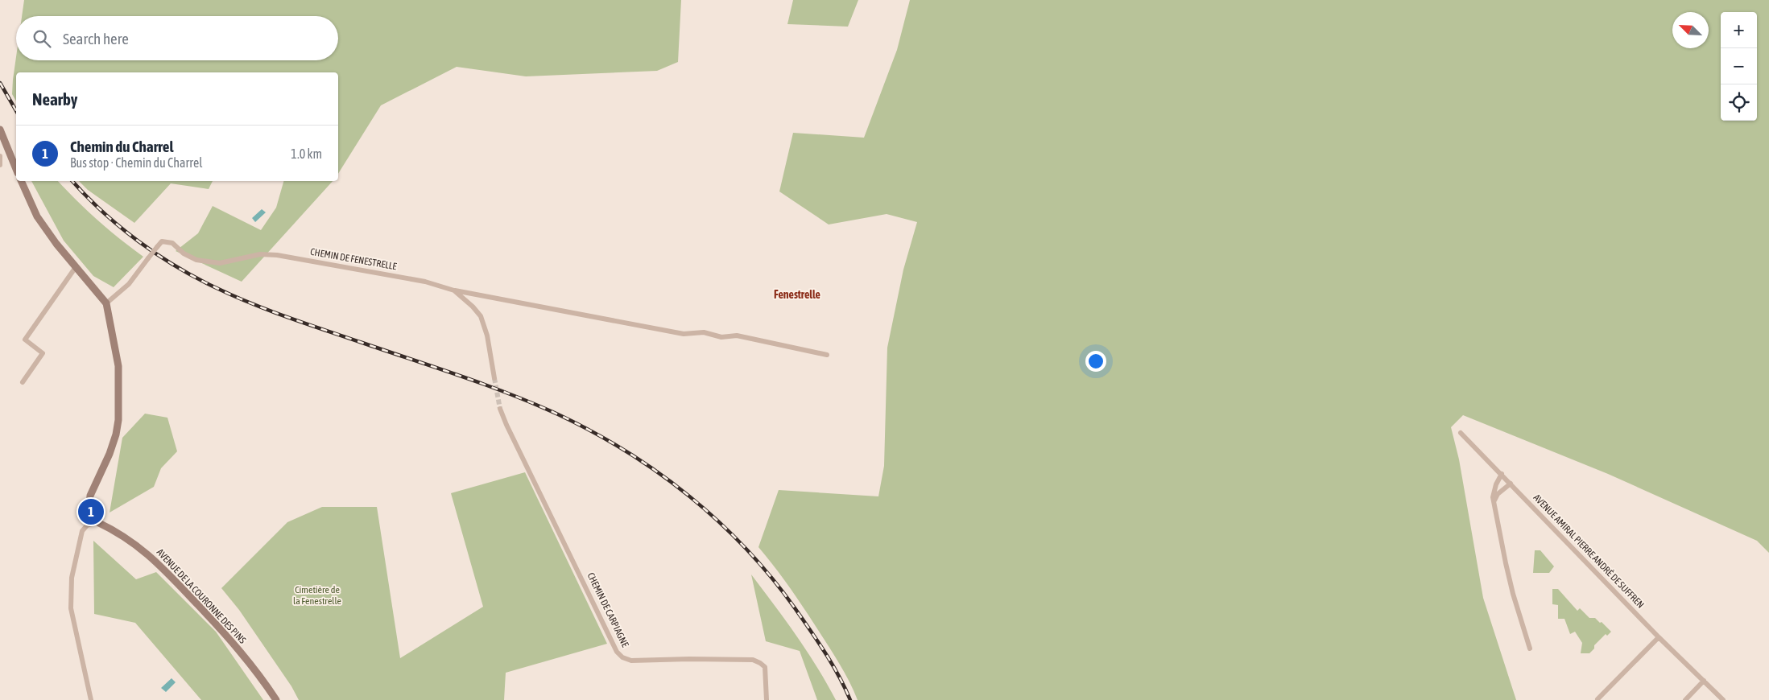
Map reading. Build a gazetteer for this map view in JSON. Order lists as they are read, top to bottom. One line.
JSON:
{"streets":{"street":["CHEMIN DE FENESTRELLE","AVENUE AMIRAL PIERRE ANDRÉ DE SUFFREN","AVENUE DE LA COURONNE DES PINS","CHEMIN DE CARPIAGNE"]},"districts":["Fenestrelle"],"parks":["Cimetière de la Fenestrelle"],"north":"top left","page":{"map_buttons":["+","−"],"search":"Search here","heading":"Nearby","list":[{"mark":"1","name":"Chemin du Charrel","note":"Bus stop · Chemin du Charrel","value":"1.0 km"}],"pins":"1"}}
